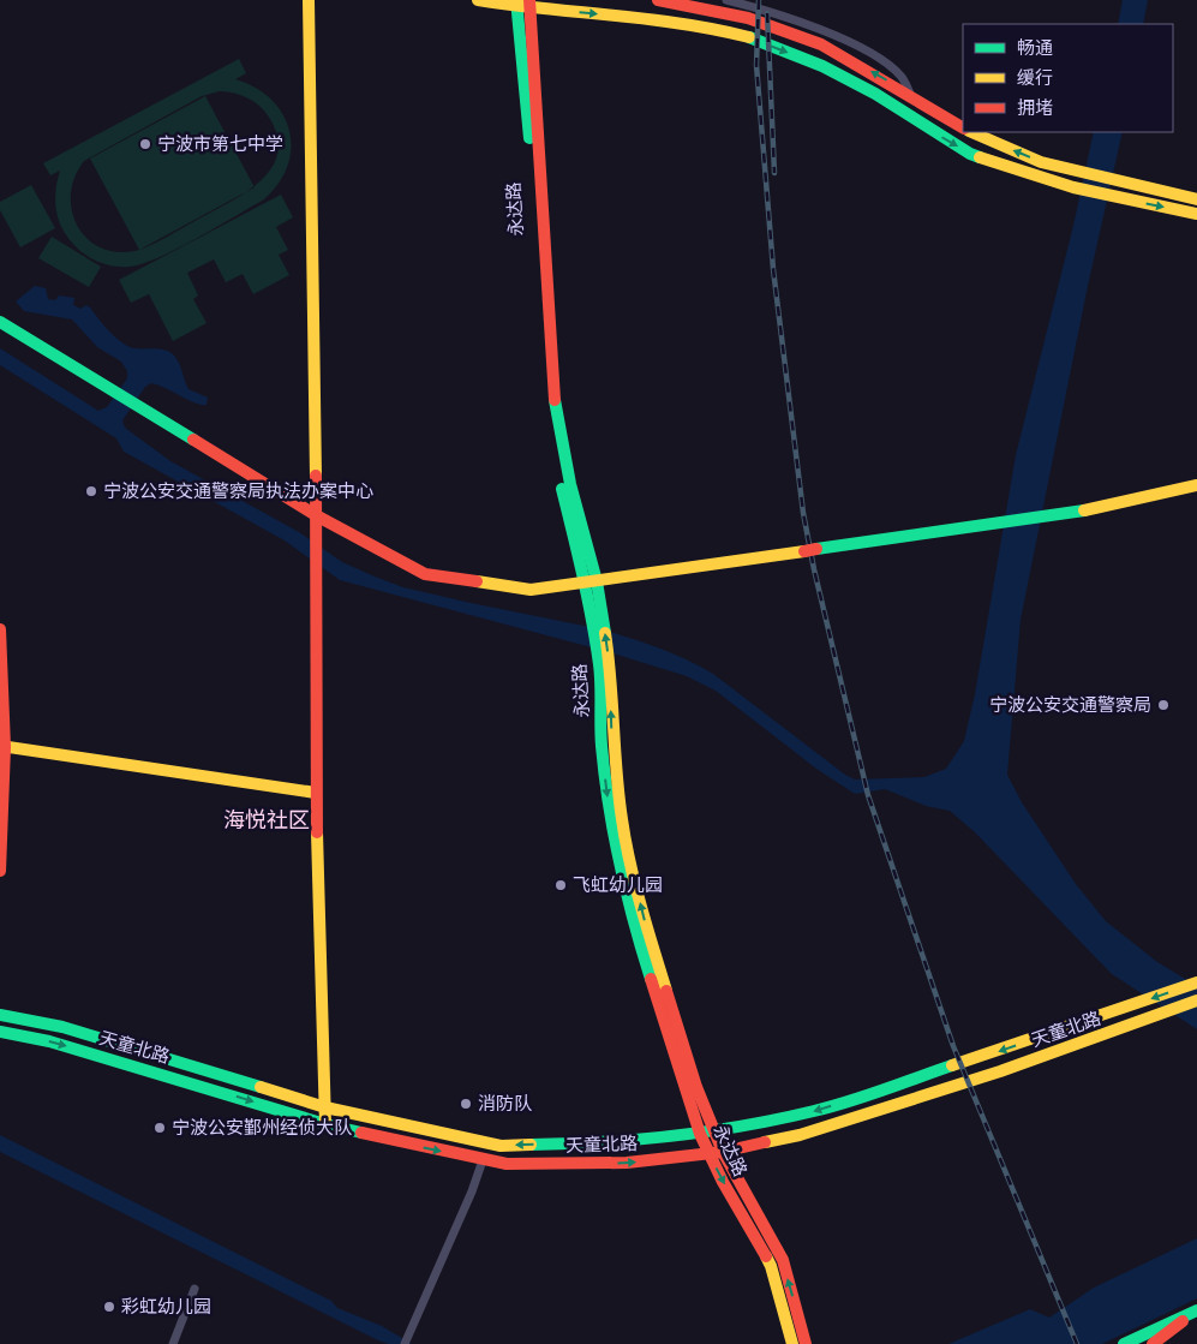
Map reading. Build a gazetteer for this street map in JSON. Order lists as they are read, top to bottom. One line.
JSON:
{"streets":{"main road":["永达路","天童北路"]},"crossings":[["永达路","天童北路"]],"districts":["海悦社区"],"places":["宁波市第七中学","宁波公安交通警察局执法办案中心","宁波公安交通警察局","飞虹幼儿园","消防队","宁波公安鄞州经侦大队","彩虹幼儿园"],"legend":["畅通","缓行","拥堵"]}
